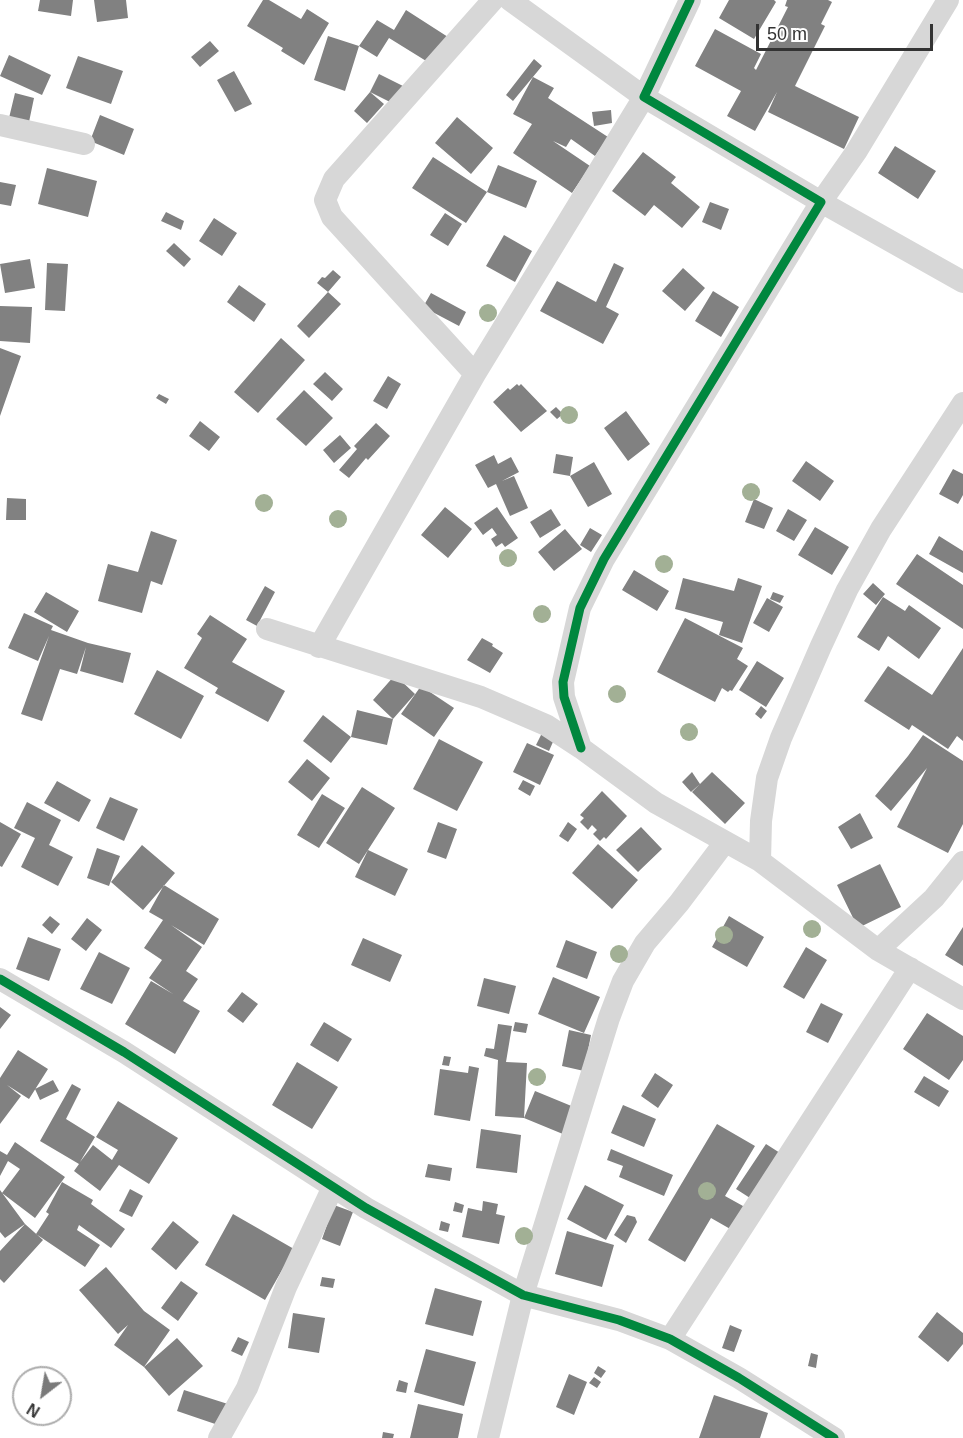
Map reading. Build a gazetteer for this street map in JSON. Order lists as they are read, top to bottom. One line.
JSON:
{"scale_bar":"50 m","north":"bottom left"}
